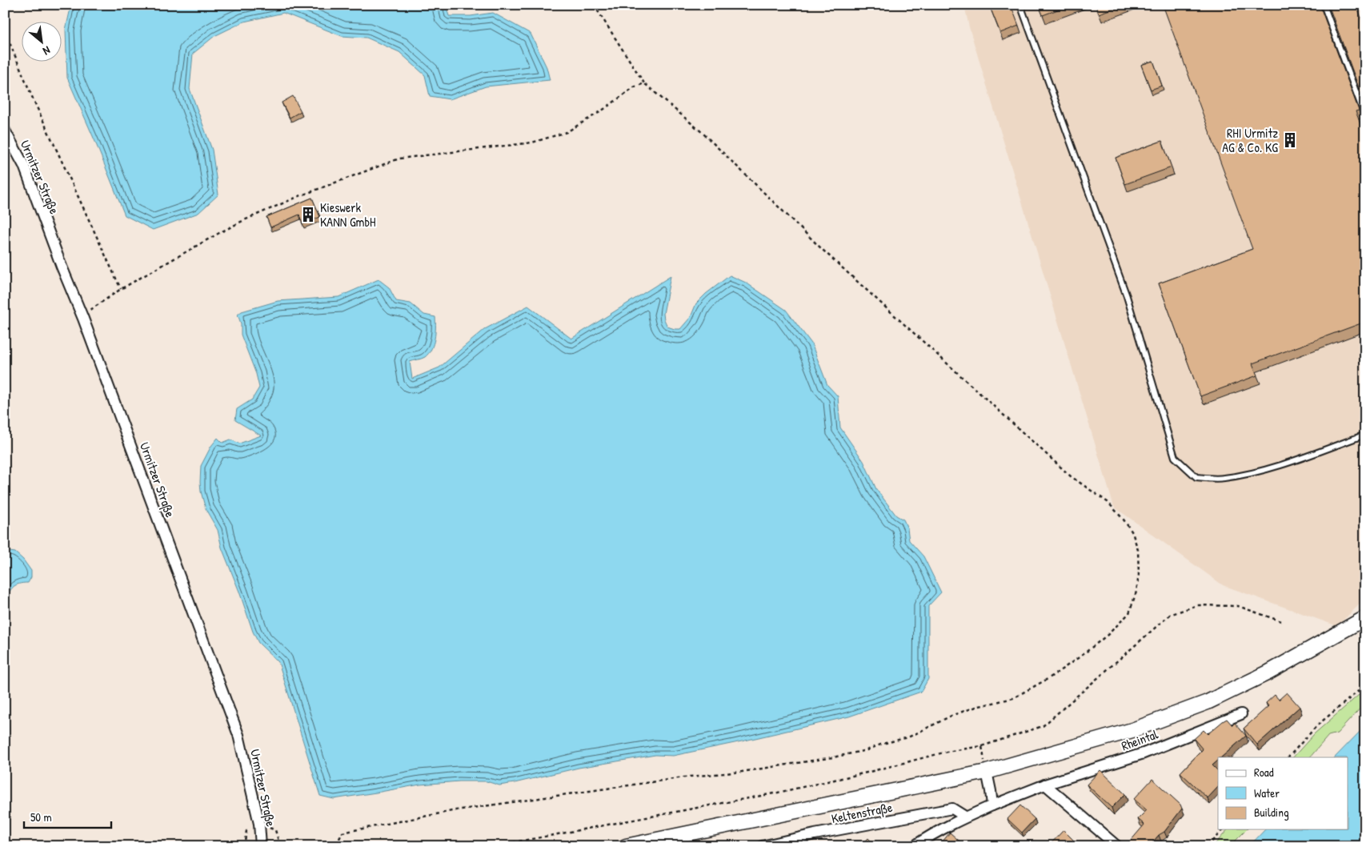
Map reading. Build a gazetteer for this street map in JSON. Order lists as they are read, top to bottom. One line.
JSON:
{"streets":{"street":["Urmitzer Straße","Rheintal","Keltenstraße"]},"crossings":[["Rheintal","Keltenstraße"]],"places":{"building":["RHI Urmitz AG & Co. KG","Kieswerk KANN GmbH"]},"legend":["Road","Water","Building"],"scale_bar":"50 m","north":"bottom right"}
